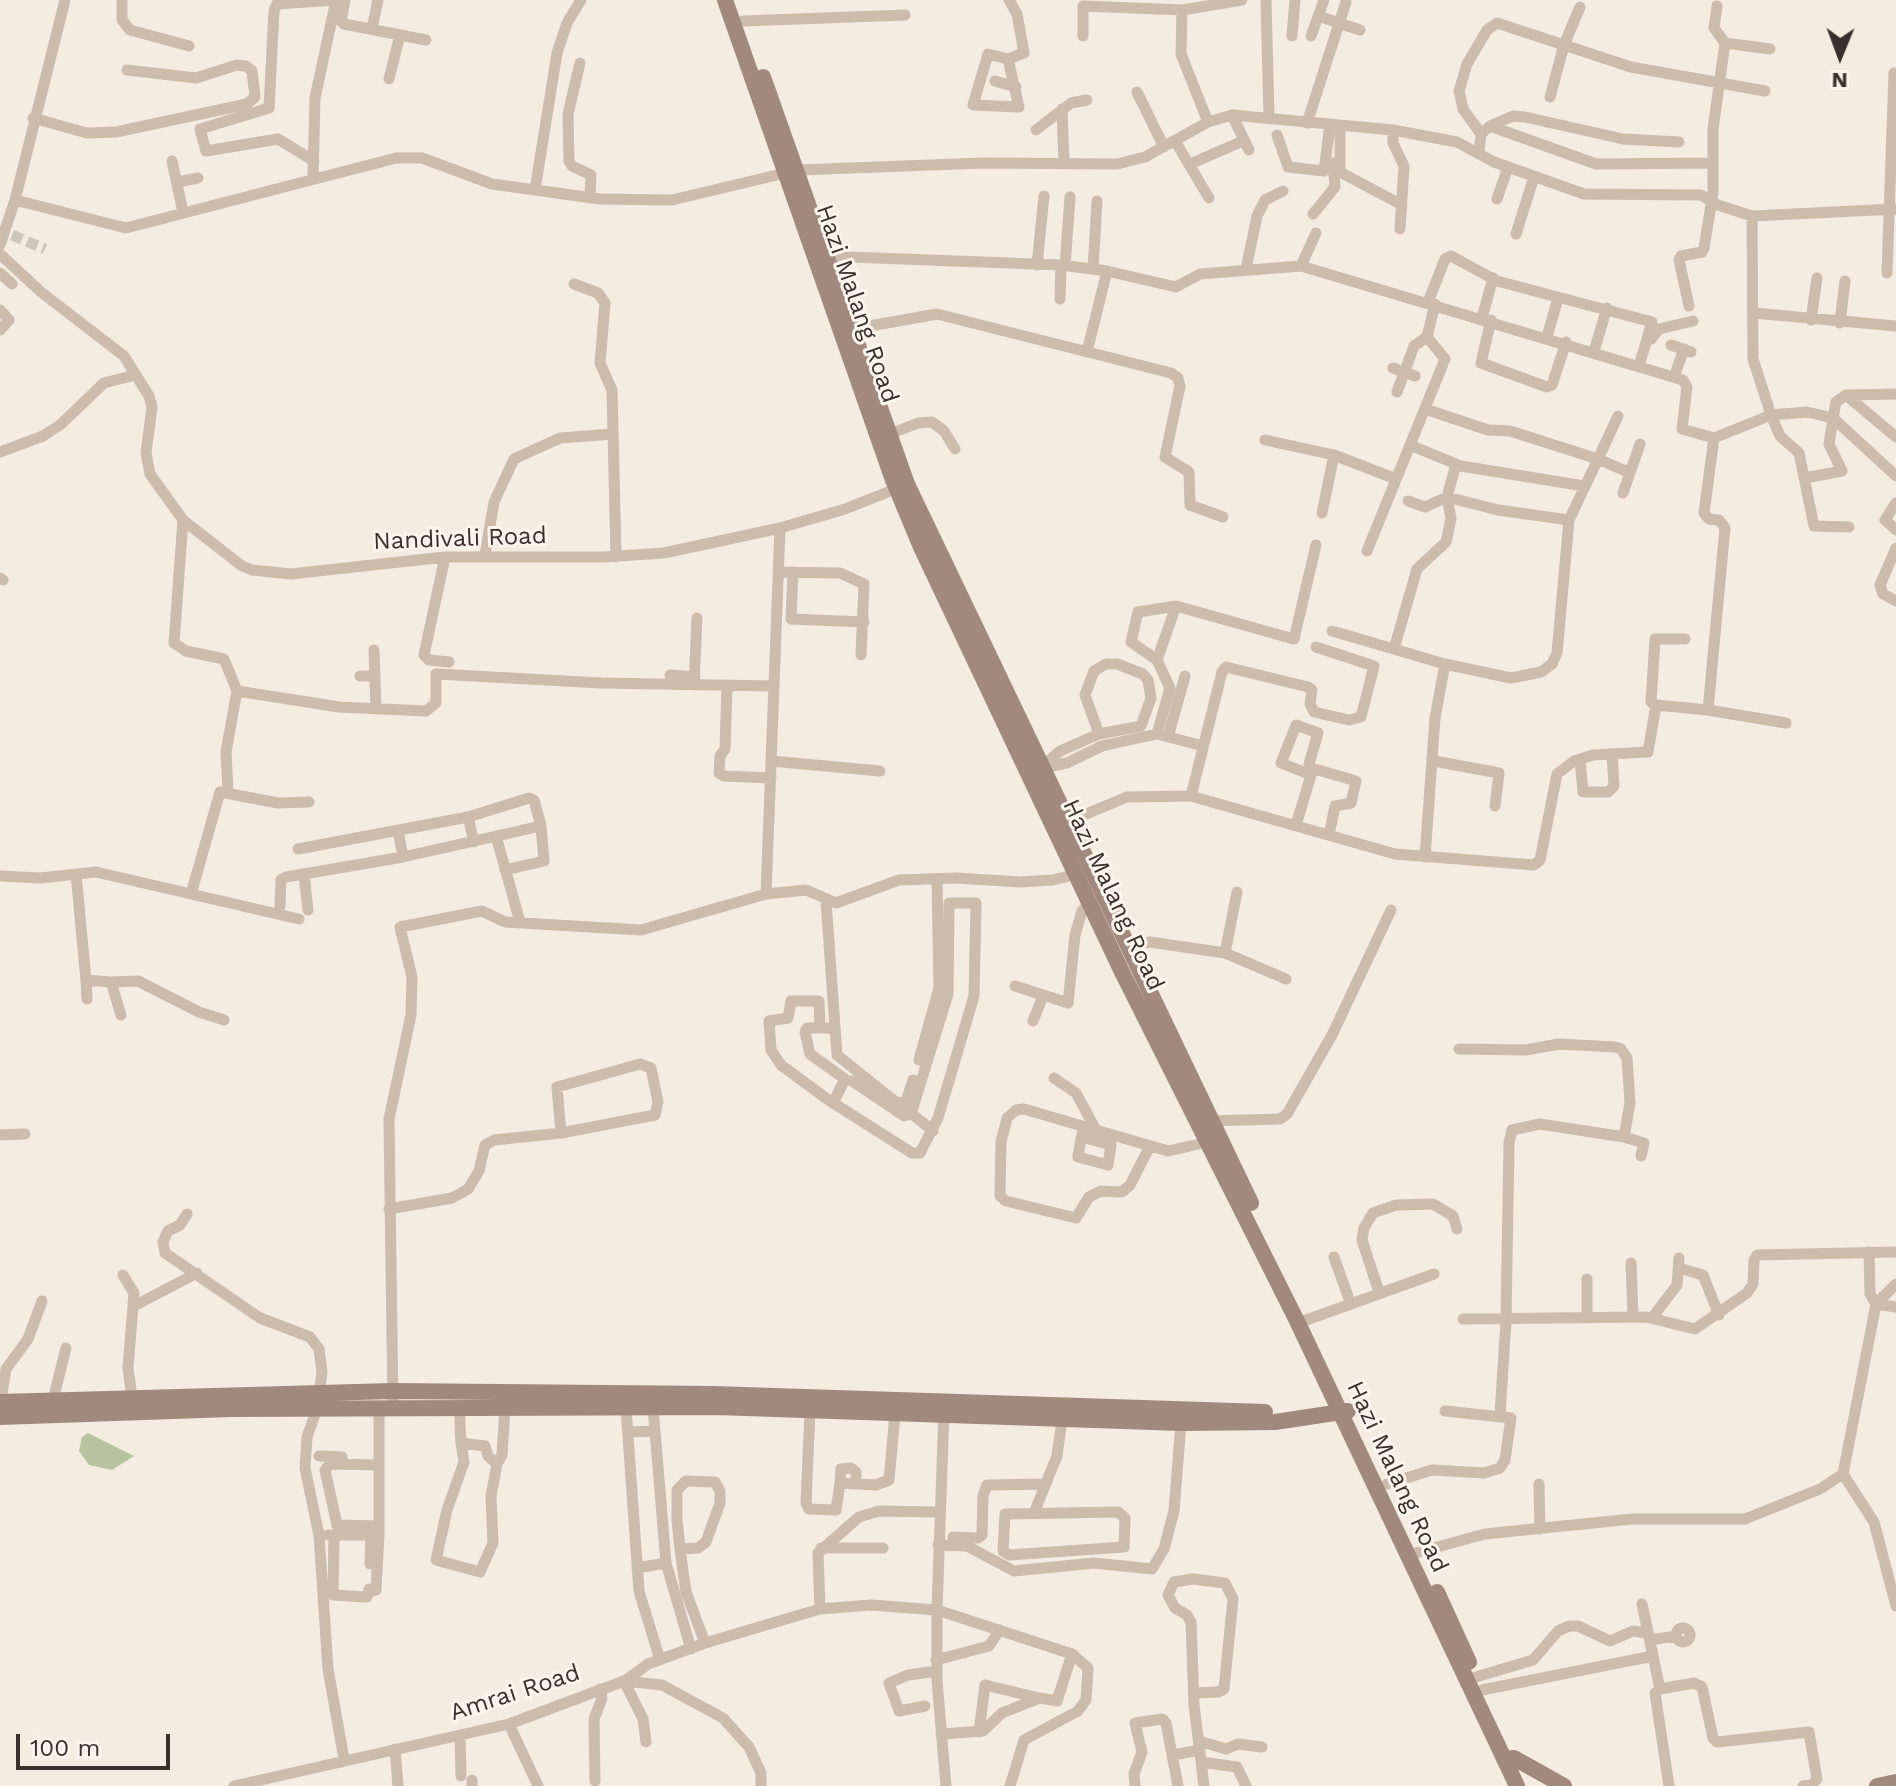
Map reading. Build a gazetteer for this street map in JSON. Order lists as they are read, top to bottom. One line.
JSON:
{"streets":{"main road":["Hazi Malang Road"],"street":["Nandivali Road","Amrai Road"]},"crossings":[["Hazi Malang Road","Nandivali Road"]],"scale_bar":"100 m","north":"bottom"}
